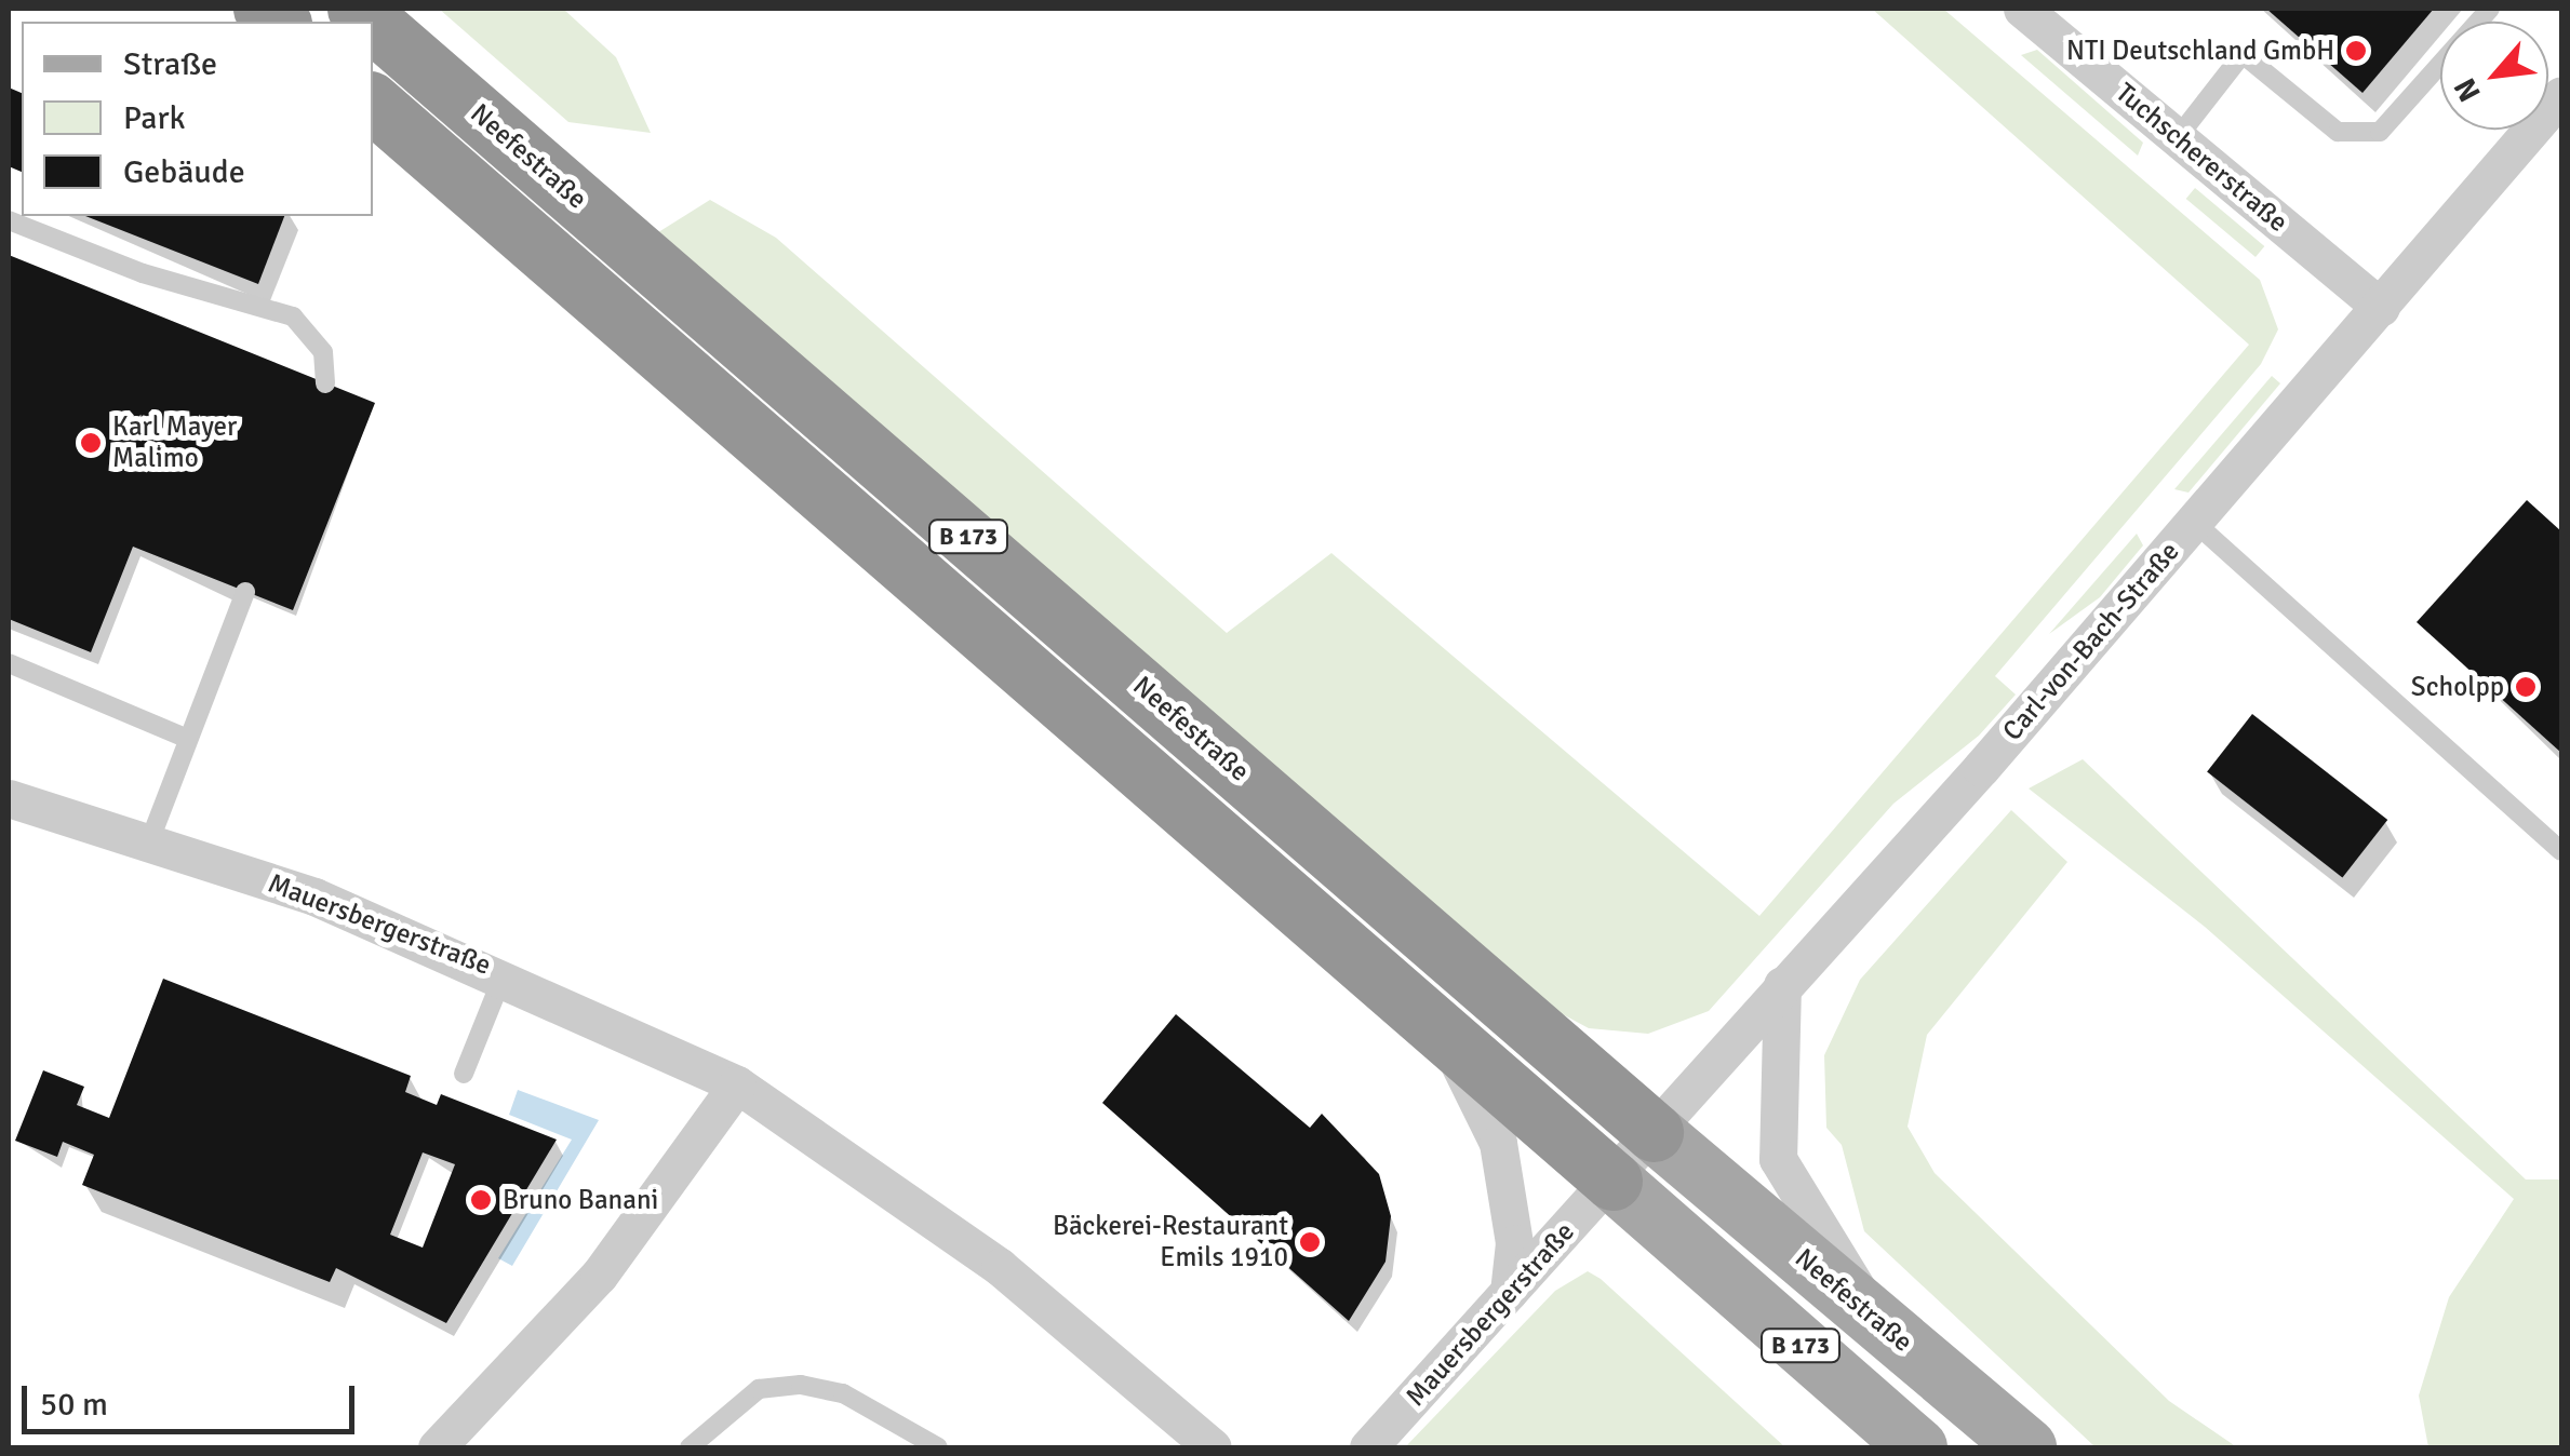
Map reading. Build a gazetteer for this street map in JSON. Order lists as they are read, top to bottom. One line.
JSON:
{"streets":{"highway":["Neefestraße","B 173"],"street":["Tuchschererstraße","Carl-von-Bach-Straße","Mauersbergerstraße"]},"crossings":[["Neefestraße","Carl-von-Bach-Straße"],["Tuchschererstraße","Carl-von-Bach-Straße"],["B 173","Carl-von-Bach-Straße"],["B 173","Mauersbergerstraße"],["Carl-von-Bach-Straße","Mauersbergerstraße"]],"places":["NTI Deutschland GmbH","Karl Mayer Malimo","Scholpp","Bruno Banani","Bäckerei-Restaurant Emils 1910"],"legend":["Straße","Park","Gebäude"],"scale_bar":"50 m","north":"bottom left"}
